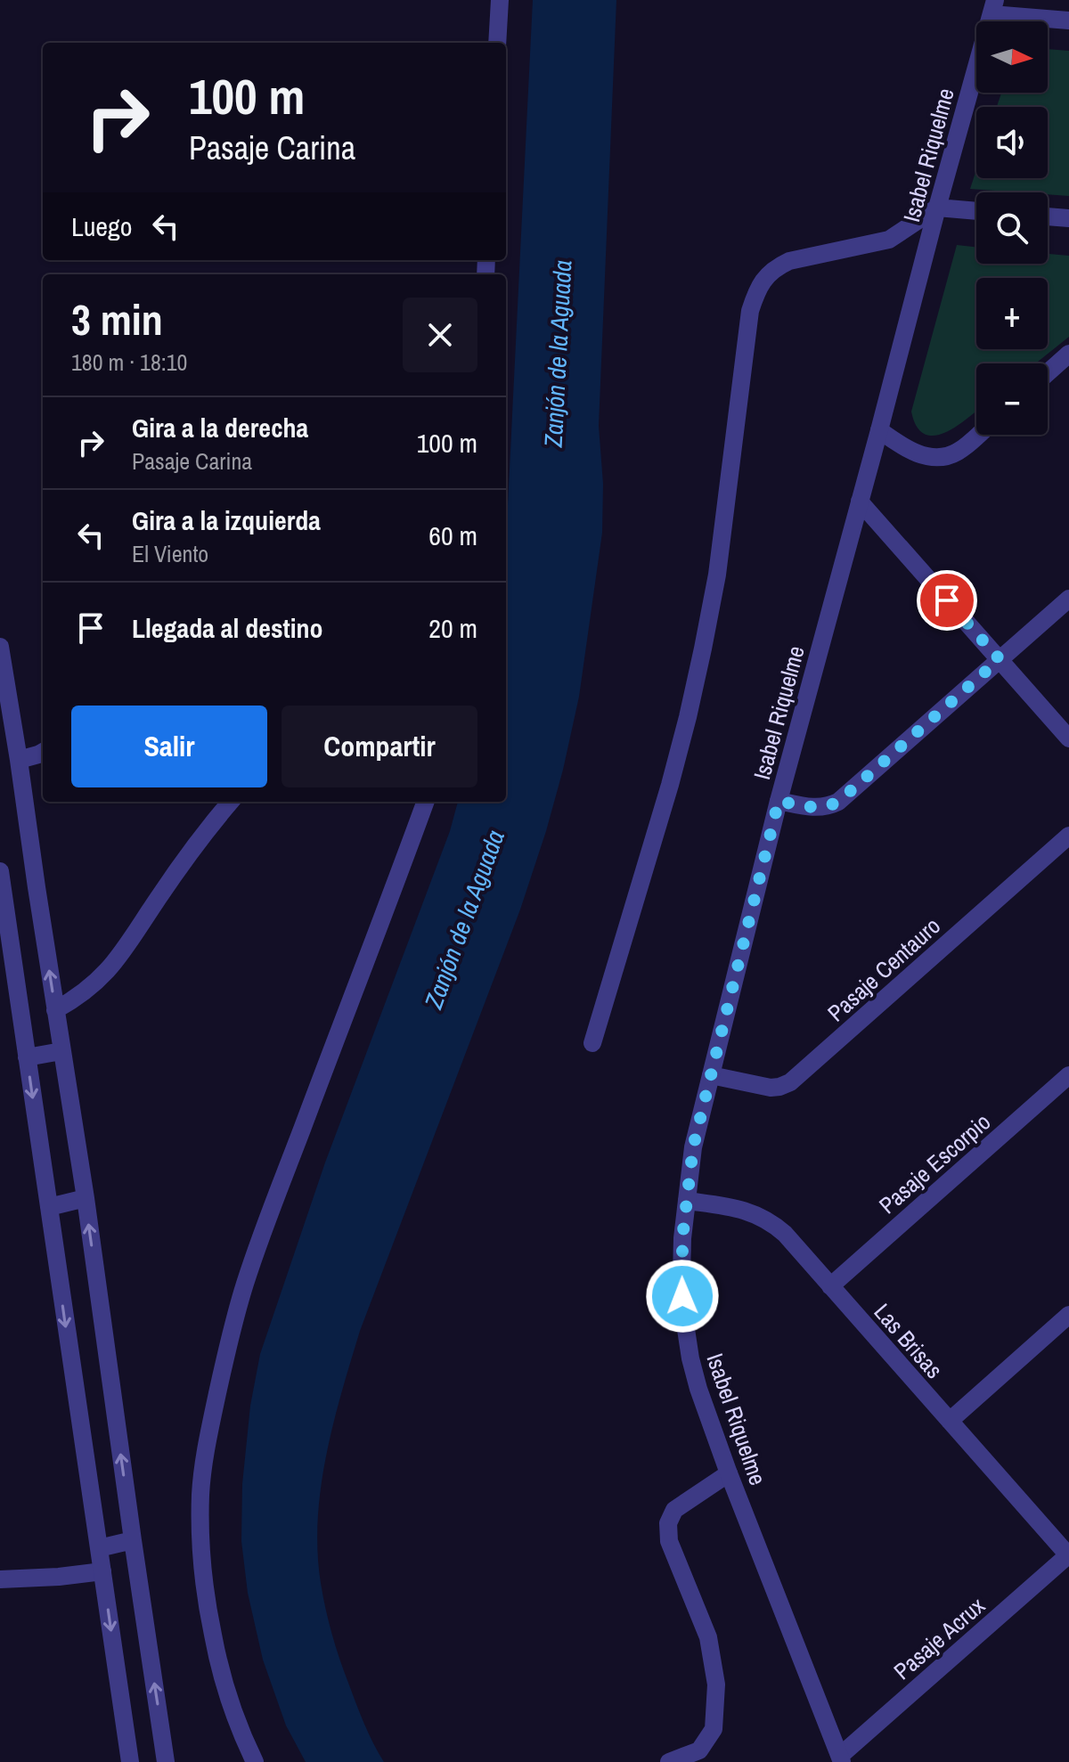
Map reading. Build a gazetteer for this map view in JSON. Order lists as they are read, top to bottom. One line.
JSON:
{"streets":{"street":["Isabel Riquelme","Pasaje Centauro","Pasaje Escorpio","Las Brisas","Pasaje Acrux"]},"crossings":[["Isabel Riquelme","Pasaje Centauro"],["Isabel Riquelme","Las Brisas"],["Isabel Riquelme","Pasaje Acrux"],["Pasaje Escorpio","Las Brisas"],["Las Brisas","Pasaje Acrux"]],"water":["Zanjón de la Aguada"],"north":"right","page":{"map_buttons":["+","−"],"turn":["100 m","Pasaje Carina"],"then":"Luego","heading":["3 min","180 m · 18:10"],"list":[{"name":"Gira a la derecha","note":"Pasaje Carina","value":"100 m"},{"name":"Gira a la izquierda","note":"El Viento","value":"60 m"},{"name":"Llegada al destino","value":"20 m"}],"buttons":["Salir","Compartir"]}}
